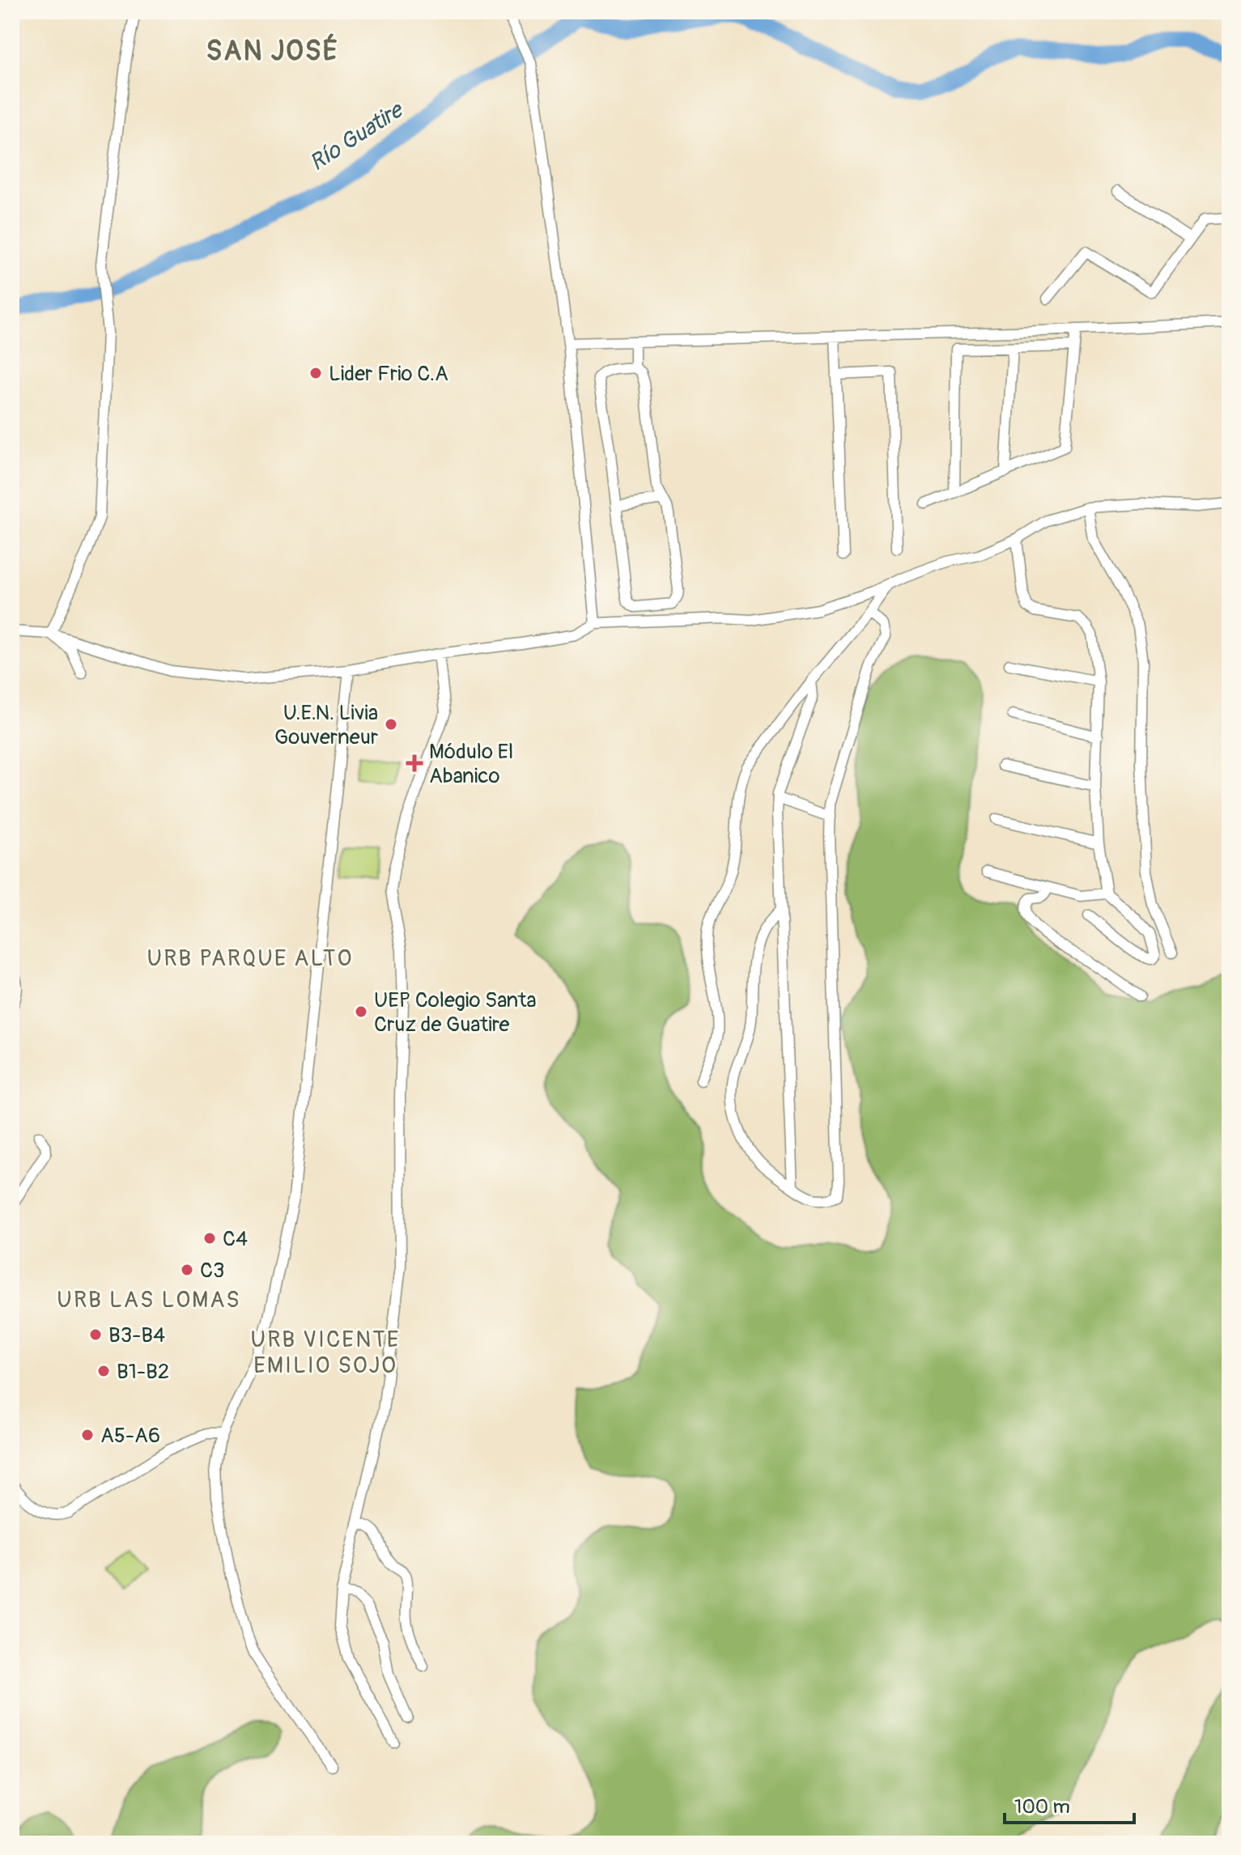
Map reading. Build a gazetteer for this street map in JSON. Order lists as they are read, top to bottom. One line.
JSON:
{"districts":["SAN JOSÉ","URB PARQUE ALTO","URB LAS LOMAS","URB VICENTE EMILIO SOJO"],"water":["Río Guatire"],"places":{"other":["Lider Frio C.A","U.E.N. Livia Gouverneur","UEP Colegio Santa Cruz de Guatire","C4","C3","B3-B4","B1-B2","A5-A6"],"health":["Módulo El Abanico"]},"scale_bar":"100 m"}
